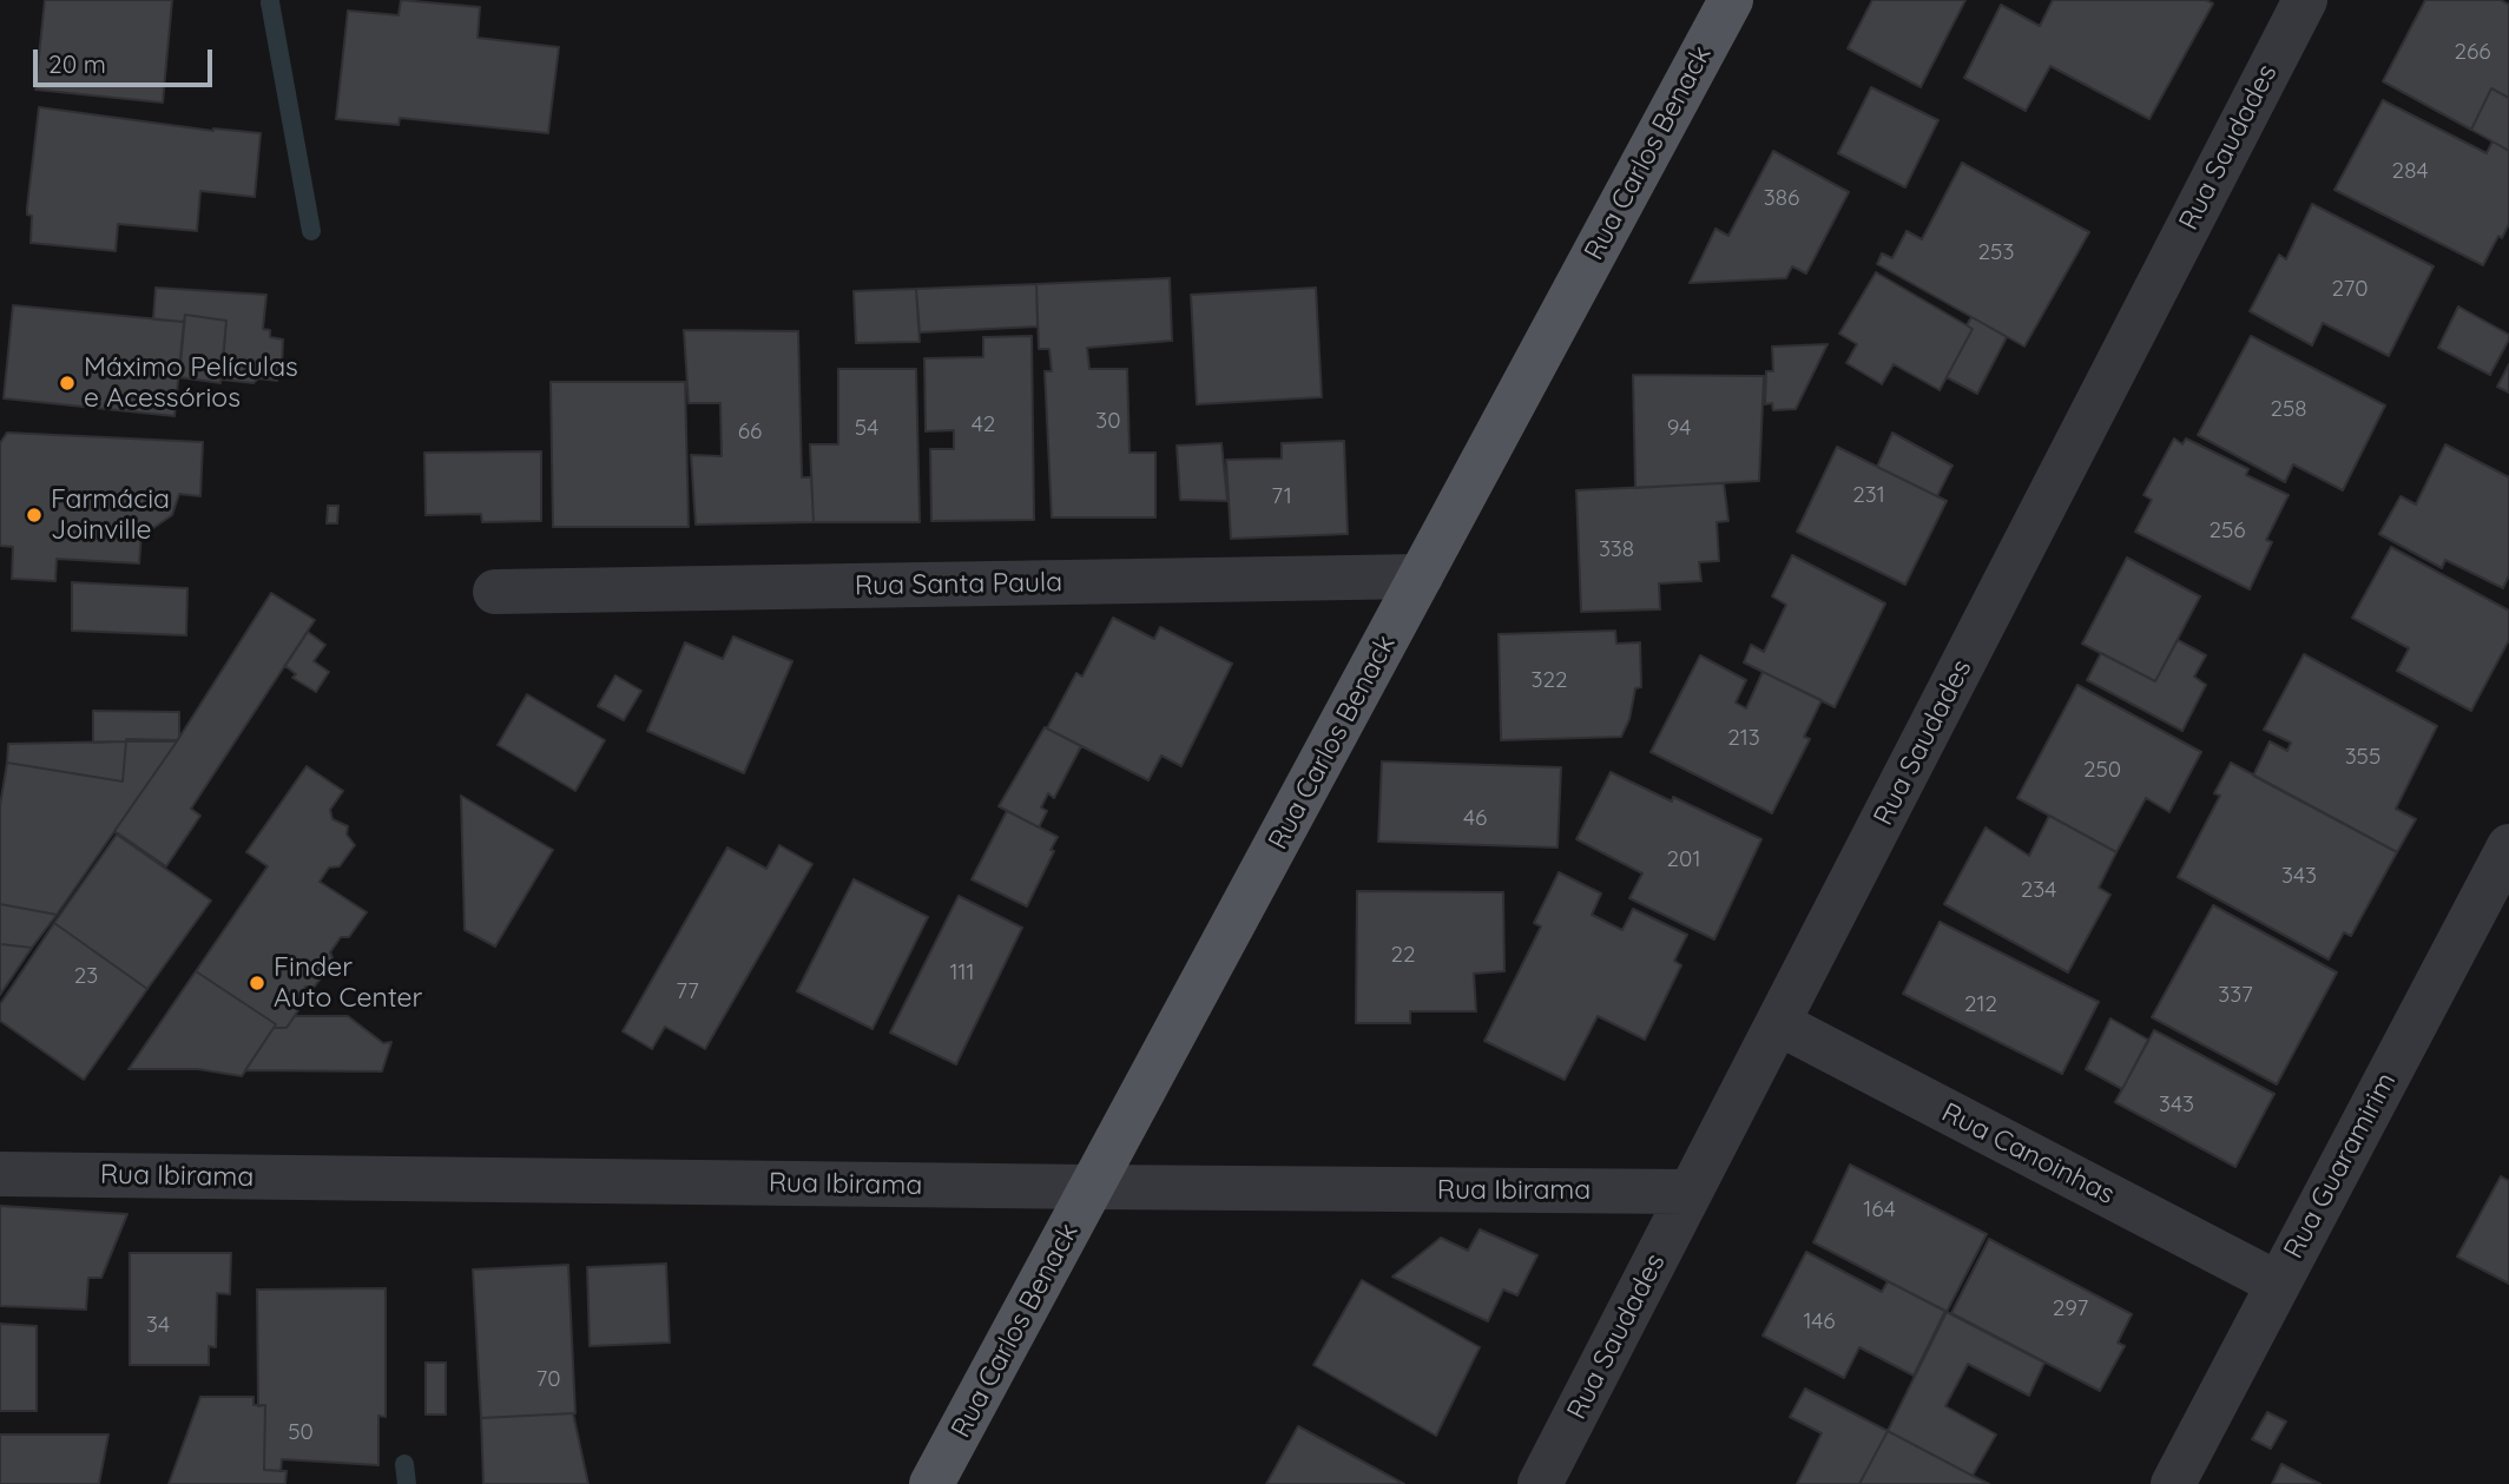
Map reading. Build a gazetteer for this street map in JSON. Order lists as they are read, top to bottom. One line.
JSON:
{"streets":{"main road":["Rua Carlos Benack"],"street":["Rua Saudades","Rua Santa Paula","Rua Canoinhas","Rua Guaramirim","Rua Ibirama"]},"crossings":[["Rua Saudades","Rua Canoinhas"],["Rua Saudades","Rua Ibirama"],["Rua Carlos Benack","Rua Santa Paula"],["Rua Carlos Benack","Rua Ibirama"],["Rua Canoinhas","Rua Guaramirim"]],"places":["Máximo Películas e Acessórios","Farmácia Joinville","Finder Auto Center"],"house_numbers":["266","284","386","253","270","258","30","42","54","94","66","231","71","256","338","322","213","355","250","46","201","343","234","22","111","23","77","337","212","343","164","297","146","34","70","50"],"scale_bar":"20 m"}
